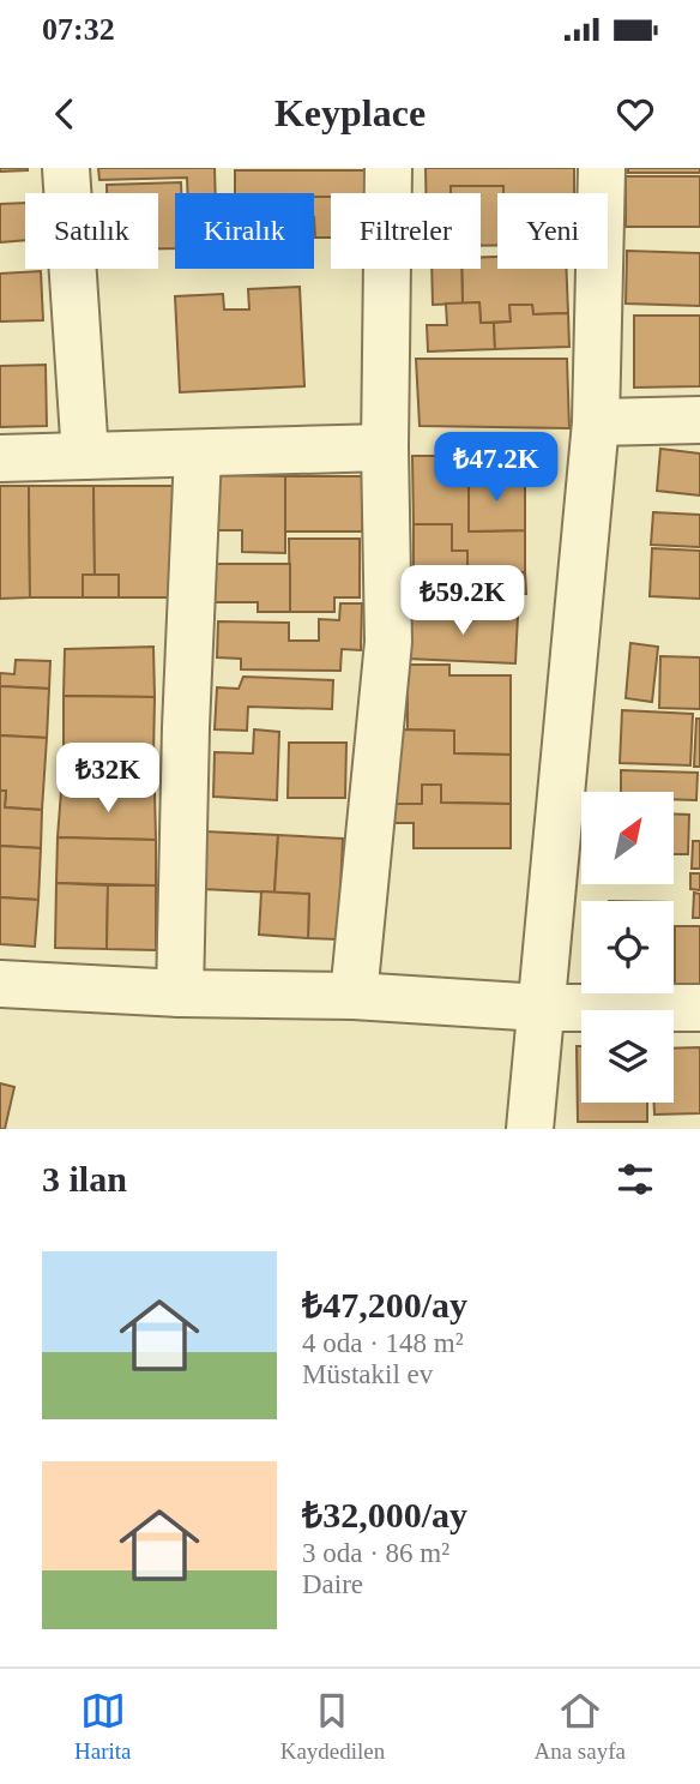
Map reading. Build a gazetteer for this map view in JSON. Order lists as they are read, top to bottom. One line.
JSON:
{"north":"top right","page":{"status":"07:32","header":"Keyplace","chip":["Satılık","Kiralık","Filtreler","Yeni"],"price":["₺47.2K","₺59.2K","₺32K"],"heading":"3 ilan","list":[{"name":"₺47,200/ay","note":"4 oda · 148 m² · Müstakil ev"},{"name":"₺32,000/ay","note":"3 oda · 86 m² · Daire"}],"tabs":["Harita","Kaydedilen","Ana sayfa"]}}
